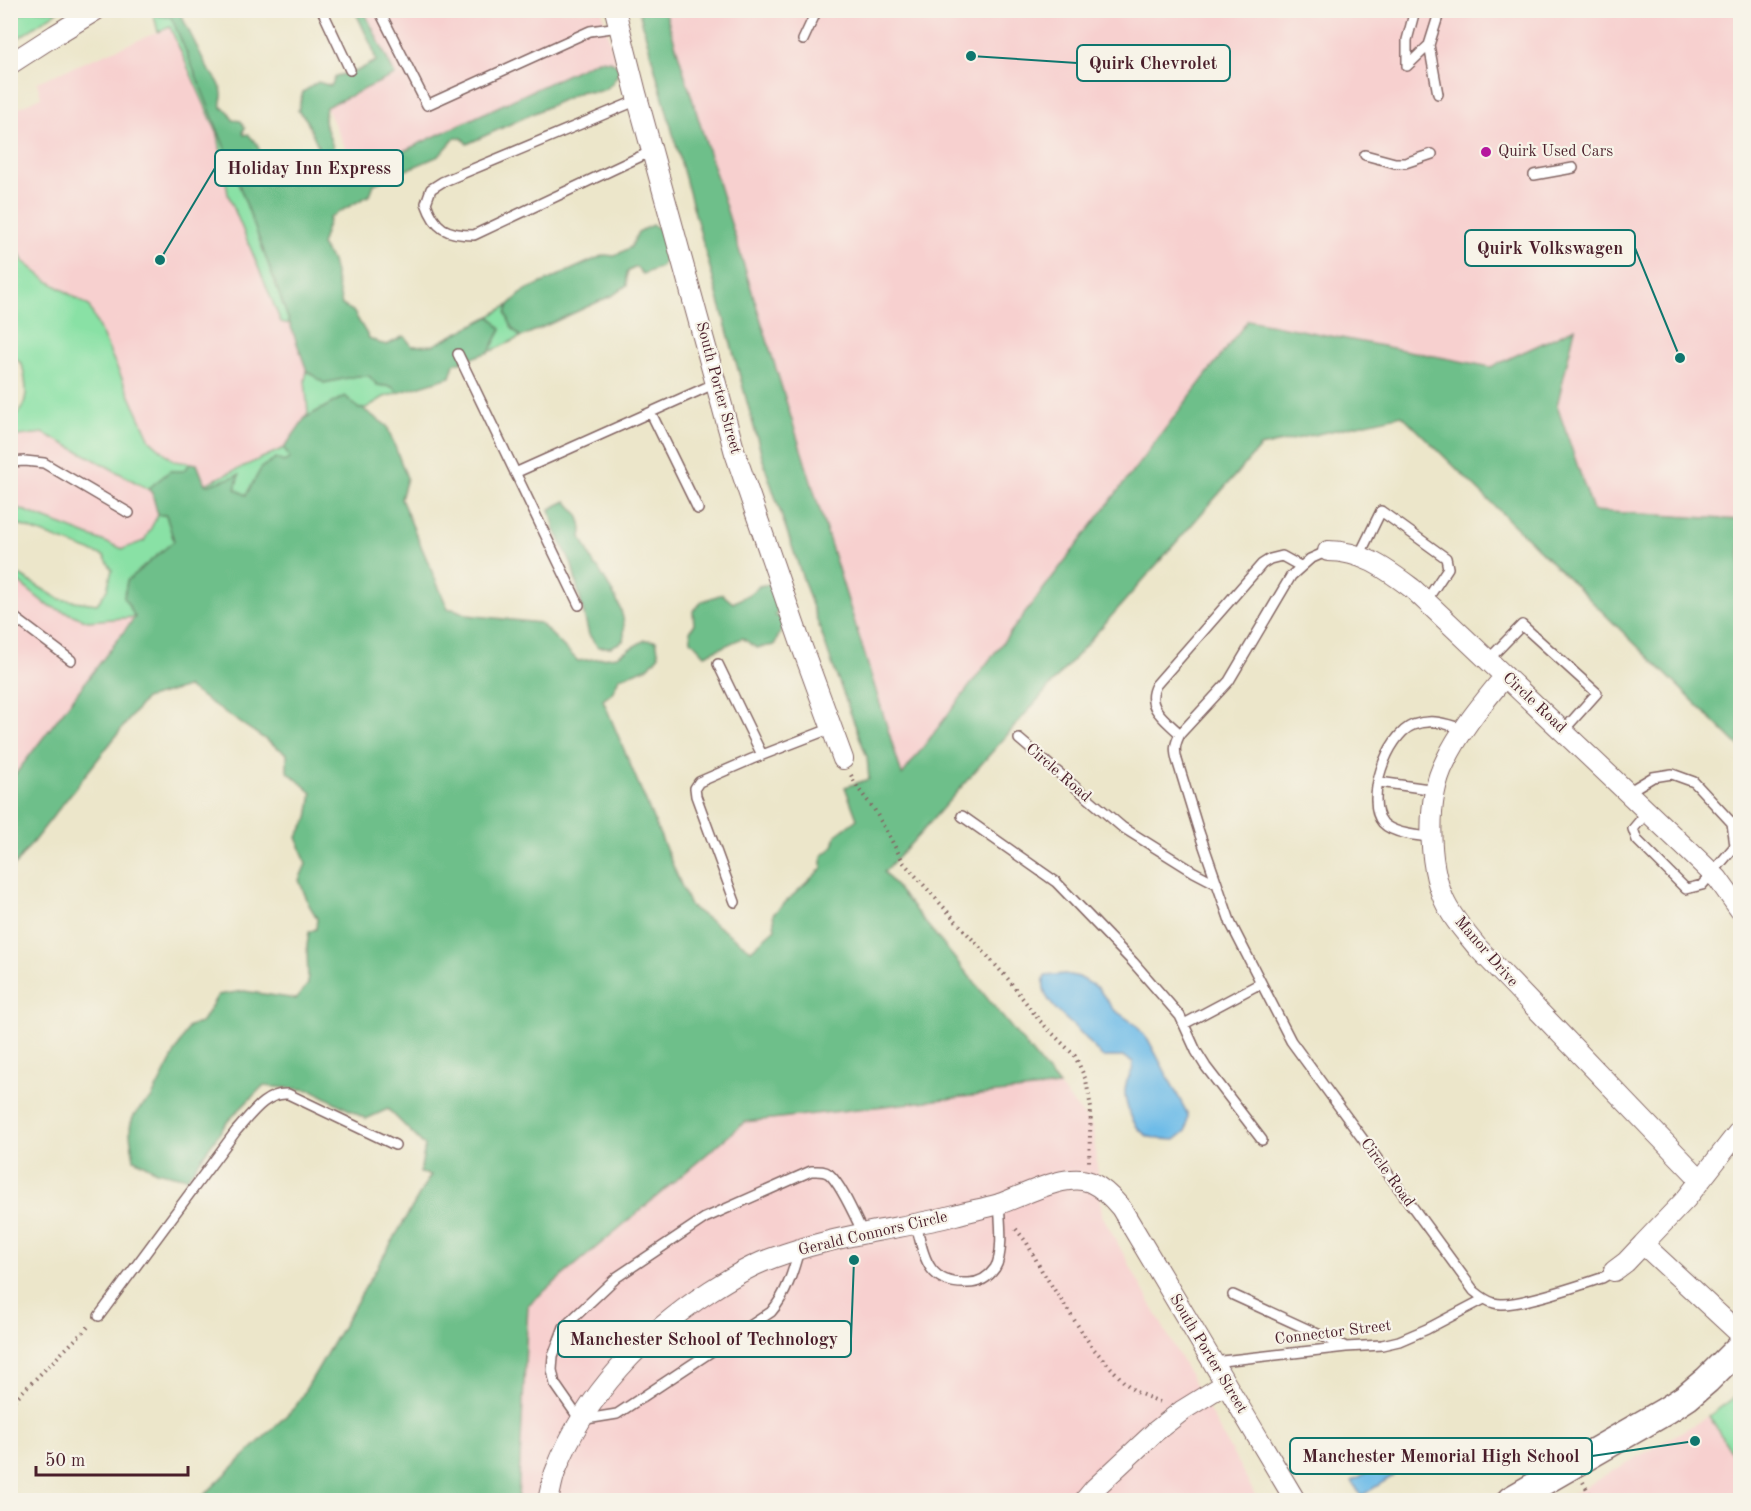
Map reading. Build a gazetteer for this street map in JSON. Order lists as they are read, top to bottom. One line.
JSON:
{"streets":{"street":["South Porter Street","Circle Road","Manor Drive","Gerald Connors Circle"],"lane":["Connector Street"]},"crossings":[["South Porter Street","Gerald Connors Circle"],["South Porter Street","Connector Street"],["Circle Road","Manor Drive"],["Circle Road","Connector Street"]],"places":["Quirk Chevrolet","Quirk Used Cars","Holiday Inn Express","Quirk Volkswagen","Manchester School of Technology","Manchester Memorial High School"],"scale_bar":"50 m"}
